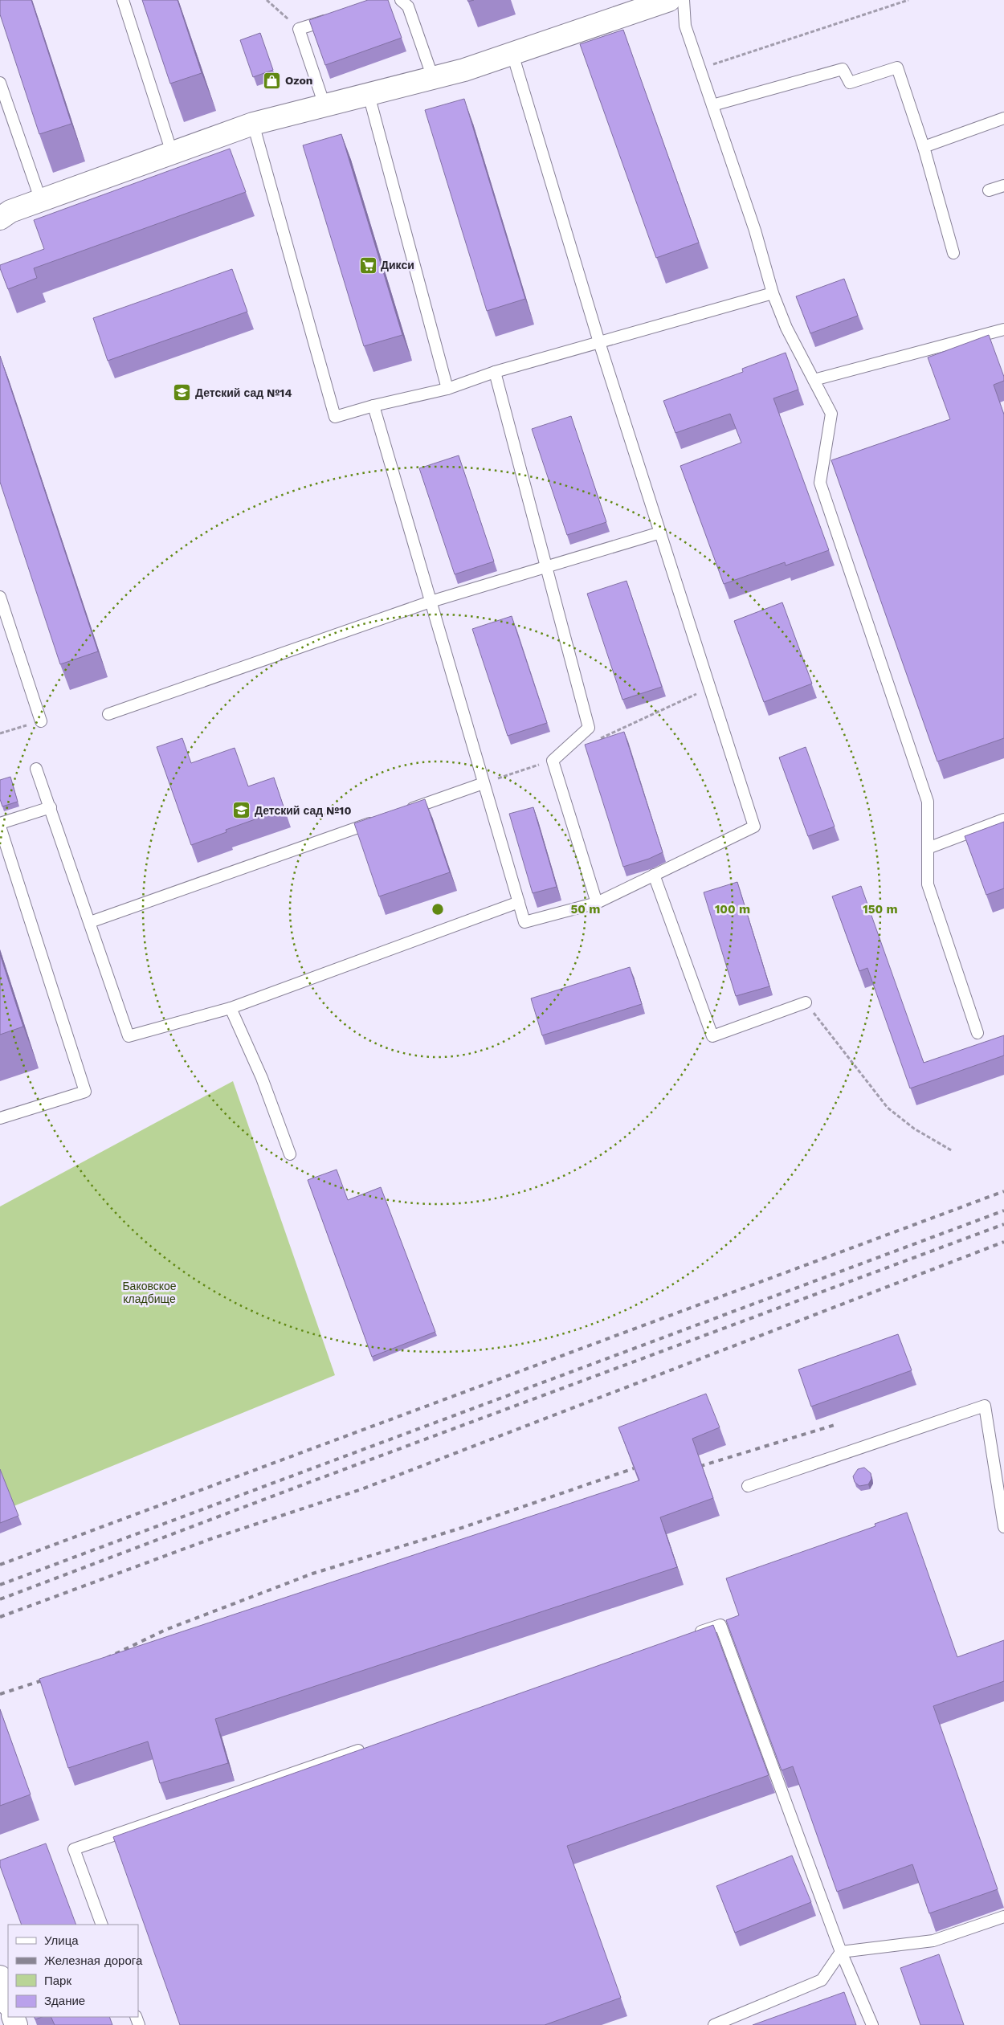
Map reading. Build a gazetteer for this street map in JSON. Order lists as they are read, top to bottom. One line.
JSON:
{"parks":["Баковское кладбище"],"places":{"shop":["Ozon"],"supermarket":["Дикси"],"school or university":["Детский сад №14","Детский сад №10"]},"legend":["Улица","Железная дорога","Парк","Здание"],"rings":["50 m","100 m","150 m"]}
